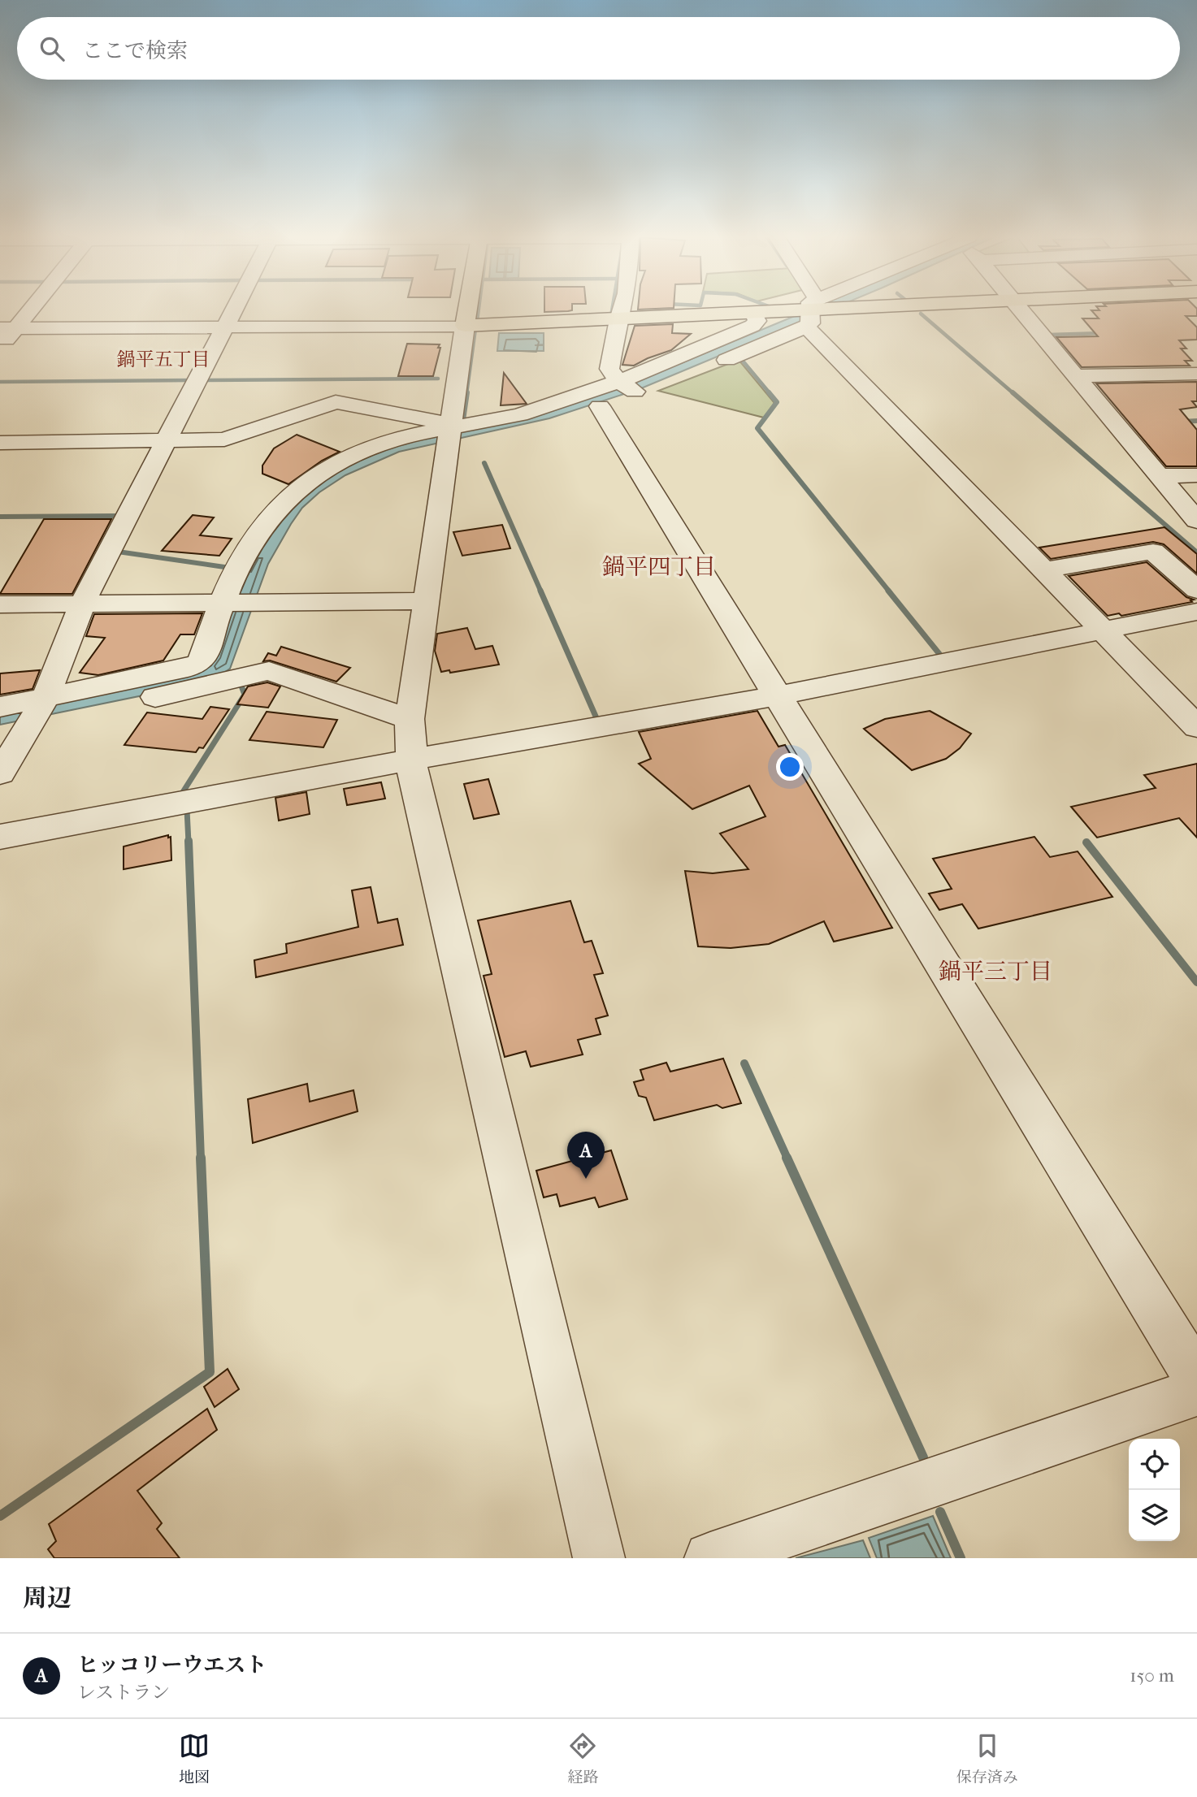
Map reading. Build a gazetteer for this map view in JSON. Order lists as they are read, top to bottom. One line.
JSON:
{"districts":["鍋平五丁目","鍋平四丁目","鍋平三丁目"],"page":{"search":"ここで検索","pins":"A","heading":"周辺","list":[{"mark":"A","name":"ヒッコリーウエスト","note":"レストラン","value":"150 m"}],"nav":["地図","経路","保存済み"]}}
